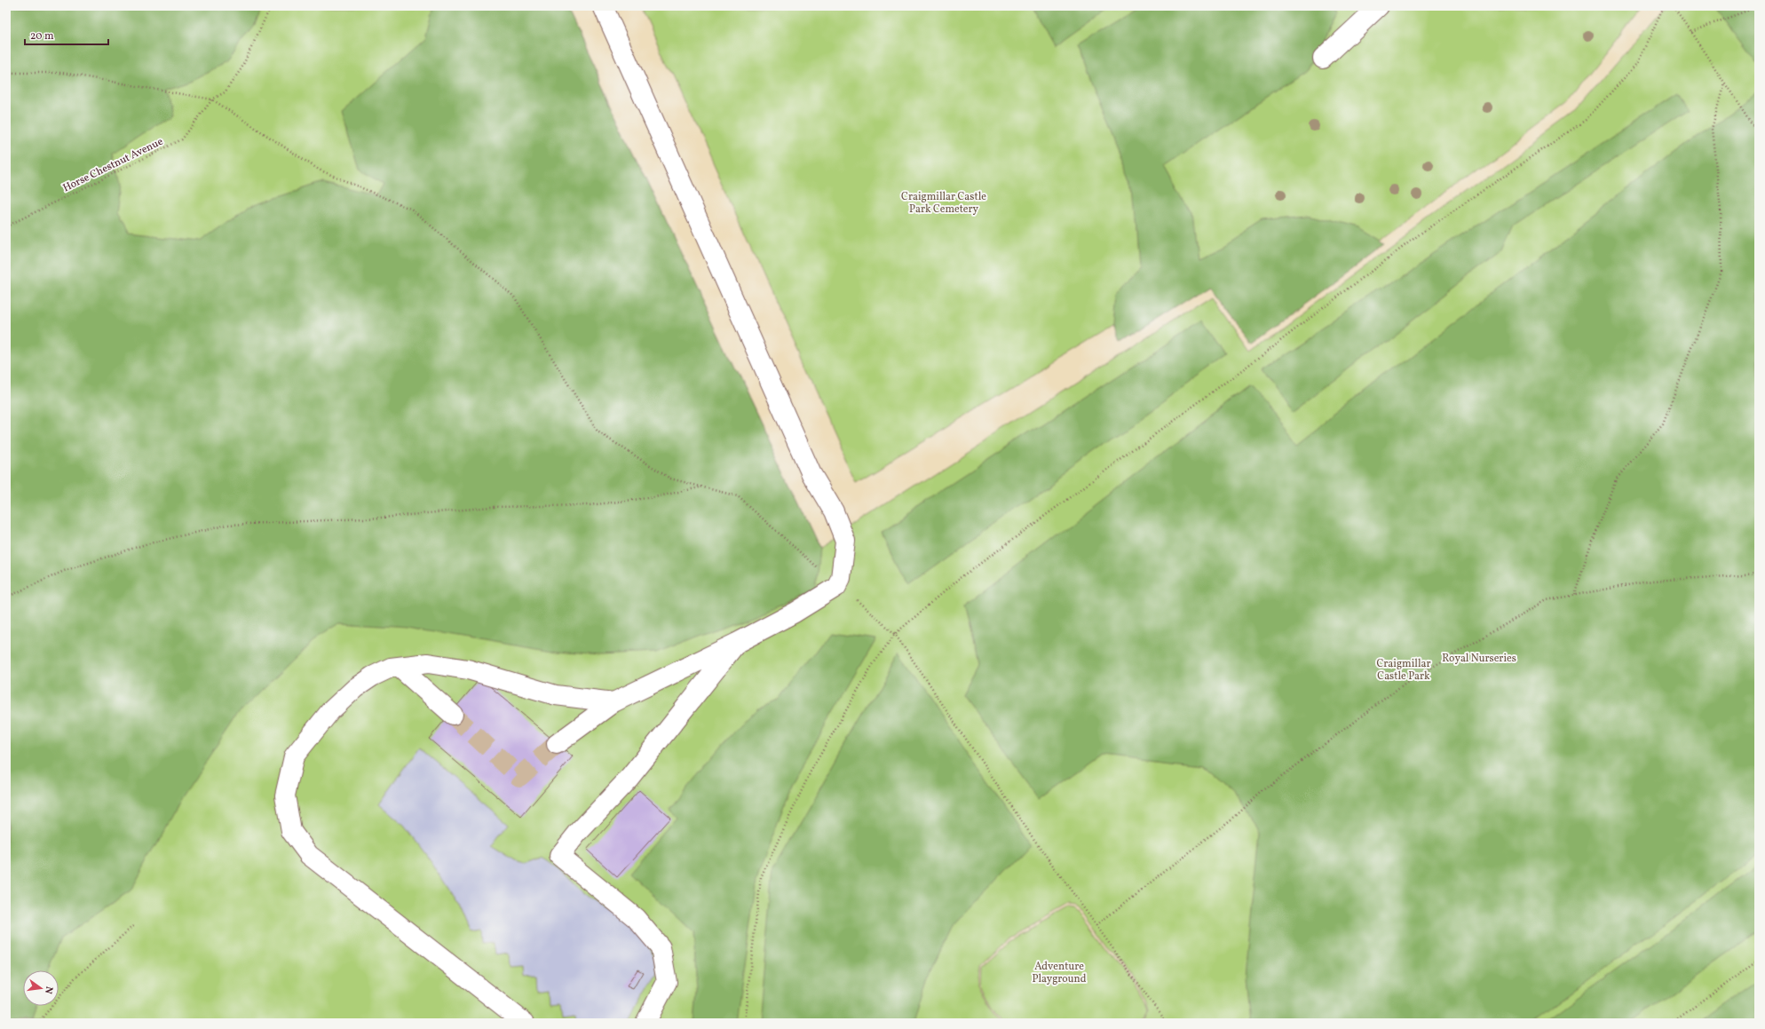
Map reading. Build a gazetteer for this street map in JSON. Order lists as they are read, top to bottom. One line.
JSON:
{"streets":{"path":["Horse Chestnut Avenue"]},"parks":["Craigmillar Castle Park Cemetery","Royal Nurseries","Craigmillar Castle Park","Adventure Playground"],"scale_bar":"20 m","north":"right"}
